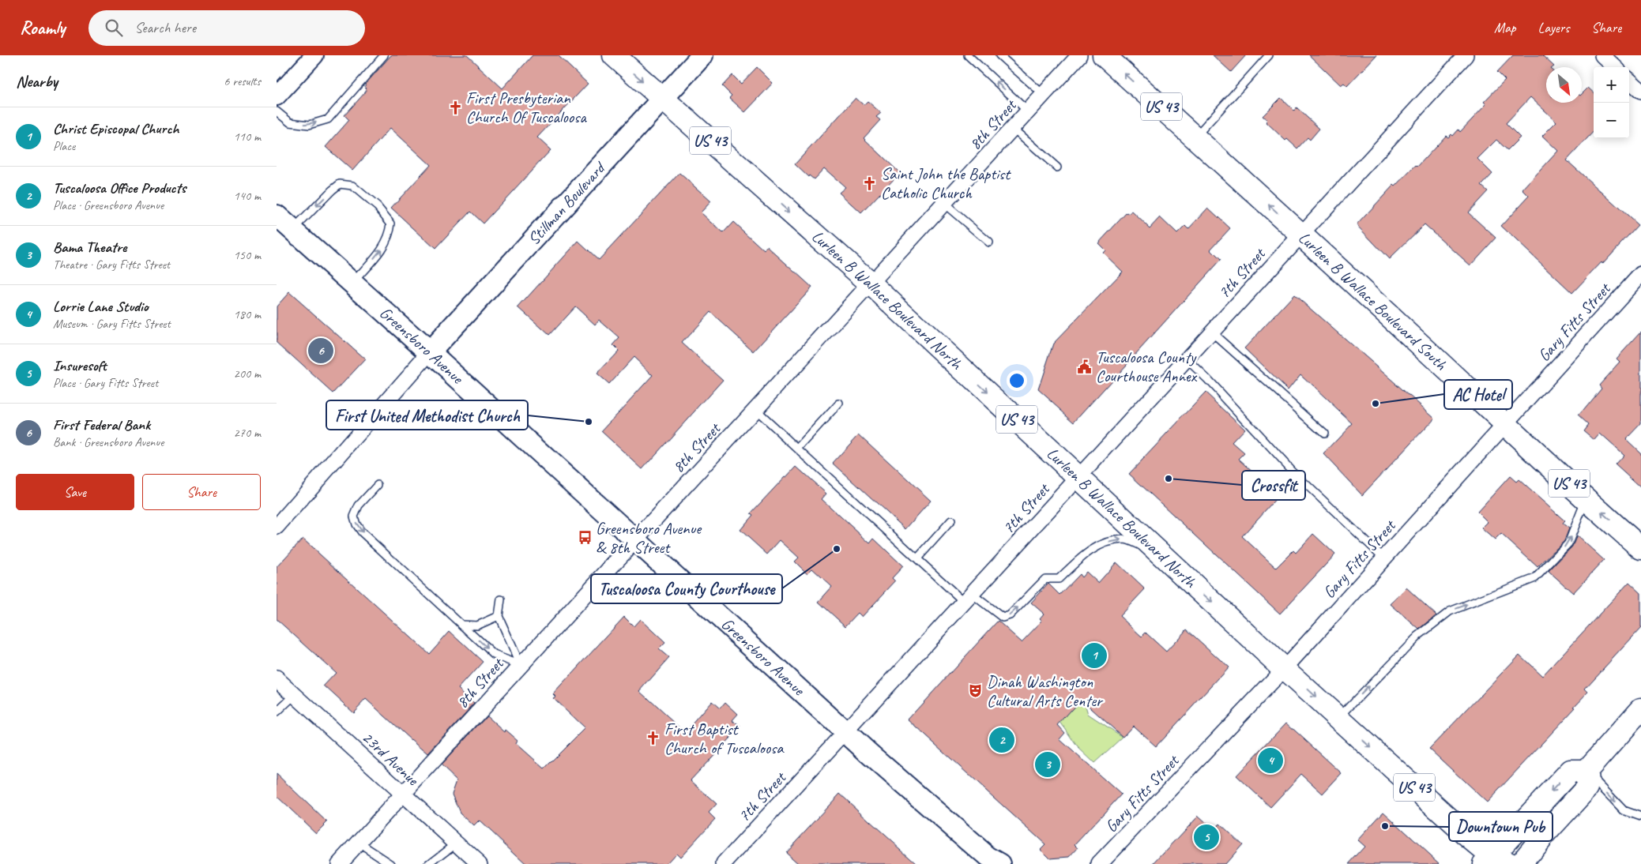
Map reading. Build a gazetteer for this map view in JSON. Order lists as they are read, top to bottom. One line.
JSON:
{"streets":{"main road":["US 43","Stillman Boulevard","Lurleen B Wallace Boulevard North","Lurleen B Wallace Boulevard South","Greensboro Avenue"],"street":["8th Street","7th Street","Gary Fitts Street","23rd Avenue"]},"crossings":[["8th Street","Lurleen B Wallace Boulevard North"],["8th Street","Greensboro Avenue"],["8th Street","23rd Avenue"],["Stillman Boulevard","Lurleen B Wallace Boulevard North"],["Stillman Boulevard","Greensboro Avenue"],["7th Street","Lurleen B Wallace Boulevard North"],["7th Street","Lurleen B Wallace Boulevard South"],["7th Street","Greensboro Avenue"],["Lurleen B Wallace Boulevard North","Gary Fitts Street"],["Lurleen B Wallace Boulevard South","Gary Fitts Street"]],"one_way":["Lurleen B Wallace Boulevard North","Lurleen B Wallace Boulevard South"],"places":{"church":["First Presbyterian Church Of Tuscaloosa","Saint John the Baptist Catholic Church","First Baptist Church of Tuscaloosa"],"public building":["Tuscaloosa County Courthouse Annex"],"other":["AC Hotel","First United Methodist Church","Crossfit","Tuscaloosa County Courthouse","Downtown Pub"],"bus stop":["Greensboro Avenue & 8th Street"],"theatre":["Dinah Washington Cultural Arts Center"]},"north":"bottom right","page":{"header":"Roamly","search":"Search here","nav":["Map","Layers","Share"],"heading":["Nearby","6 results"],"map_buttons":["+","−"],"list":[{"mark":"1","name":"Christ Episcopal Church","note":"Place","value":"110 m"},{"mark":"2","name":"Tuscaloosa Office Products","note":"Place · Greensboro Avenue","value":"140 m"},{"mark":"3","name":"Bama Theatre","note":"Theatre · Gary Fitts Street","value":"150 m"},{"mark":"4","name":"Lorrie Lane Studio","note":"Museum · Gary Fitts Street","value":"180 m"},{"mark":"5","name":"Insuresoft","note":"Place · Gary Fitts Street","value":"200 m"},{"mark":"6","name":"First Federal Bank","note":"Bank · Greensboro Avenue","value":"270 m"}],"pins":["6","1","2","4","3","5"],"buttons":["Save","Share"]}}
